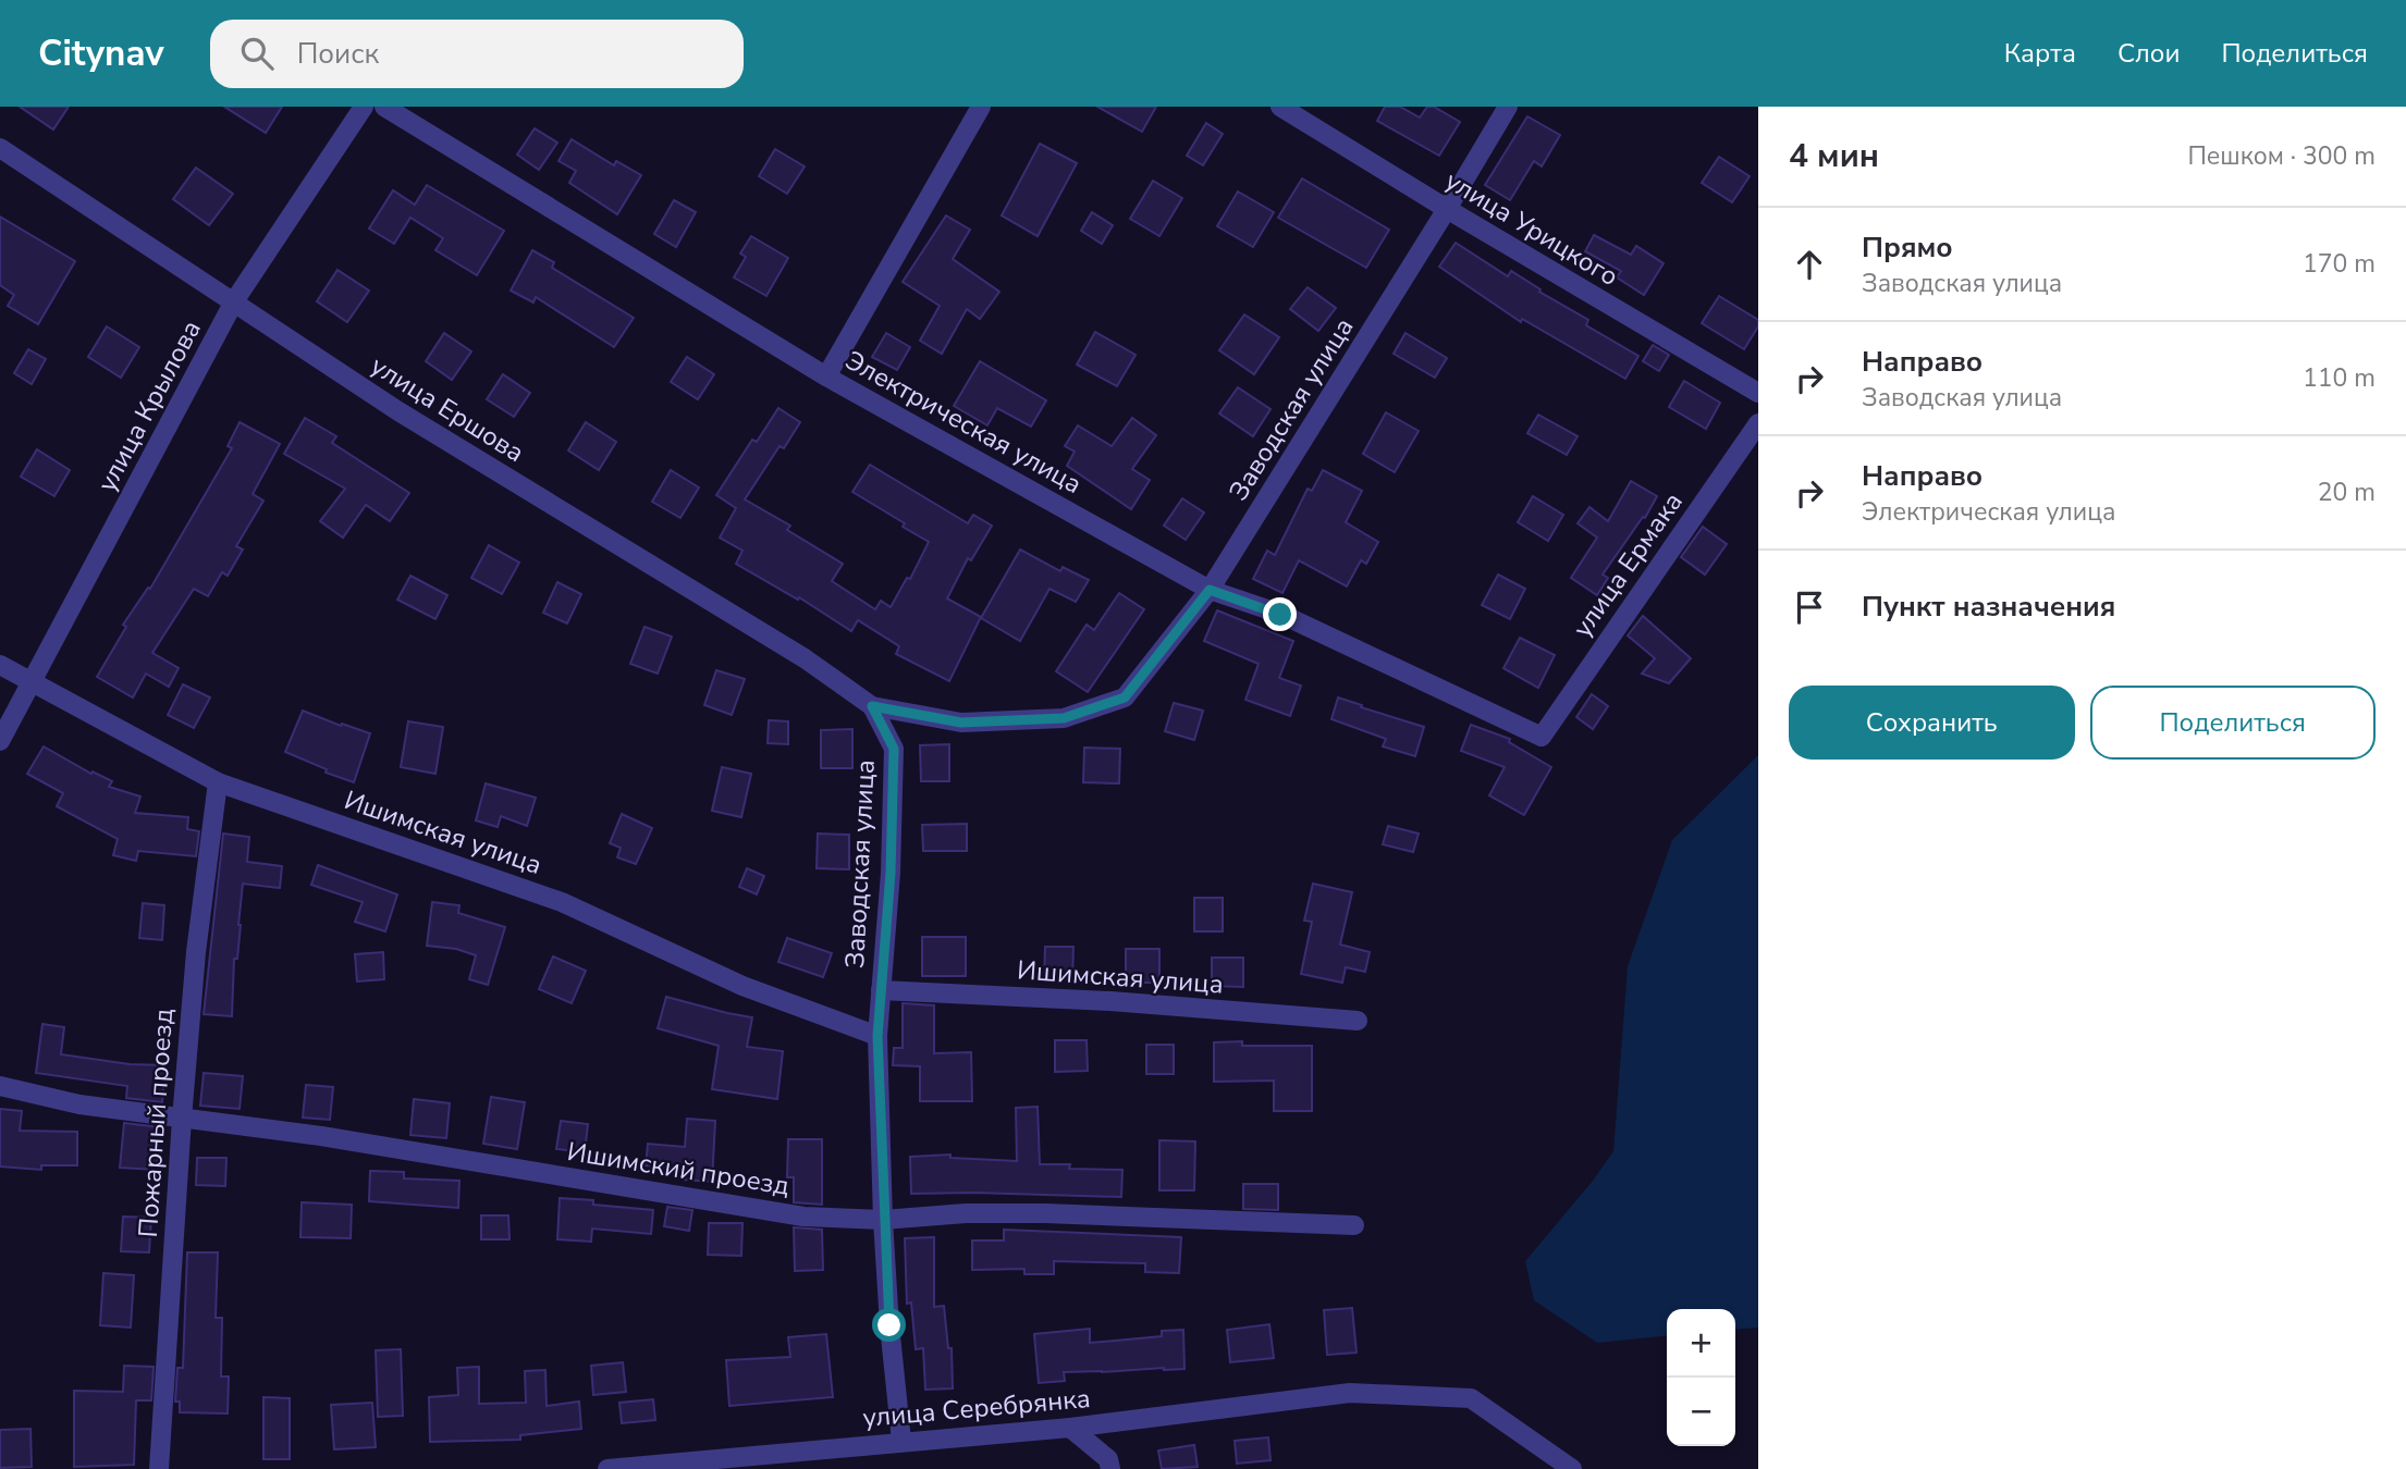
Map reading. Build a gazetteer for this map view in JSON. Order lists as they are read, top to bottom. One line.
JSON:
{"streets":{"street":["улица Урицкого","улица Крылова","улица Ершова","Заводская улица","Электрическая улица","улица Ермака","Ишимская улица","Пожарный проезд","Ишимский проезд","улица Серебрянка"]},"crossings":[["улица Урицкого","Заводская улица"],["улица Крылова","улица Ершова"],["улица Крылова","Ишимская улица"],["улица Ершова","Заводская улица"],["Заводская улица","Электрическая улица"],["Заводская улица","Ишимская улица"],["Заводская улица","Ишимский проезд"],["Заводская улица","улица Серебрянка"],["Электрическая улица","улица Ермака"],["Ишимская улица","Пожарный проезд"],["Пожарный проезд","Ишимский проезд"]],"page":{"header":"Citynav","search":"Поиск","nav":["Карта","Слои","Поделиться"],"heading":["4 мин","Пешком · 300 m"],"list":[["Прямо","Заводская улица","170 m"],["Направо","Заводская улица","110 m"],["Направо","Электрическая улица","20 m"],"Пункт назначения"],"buttons":["Сохранить","Поделиться"],"map_buttons":["+","−"]}}
